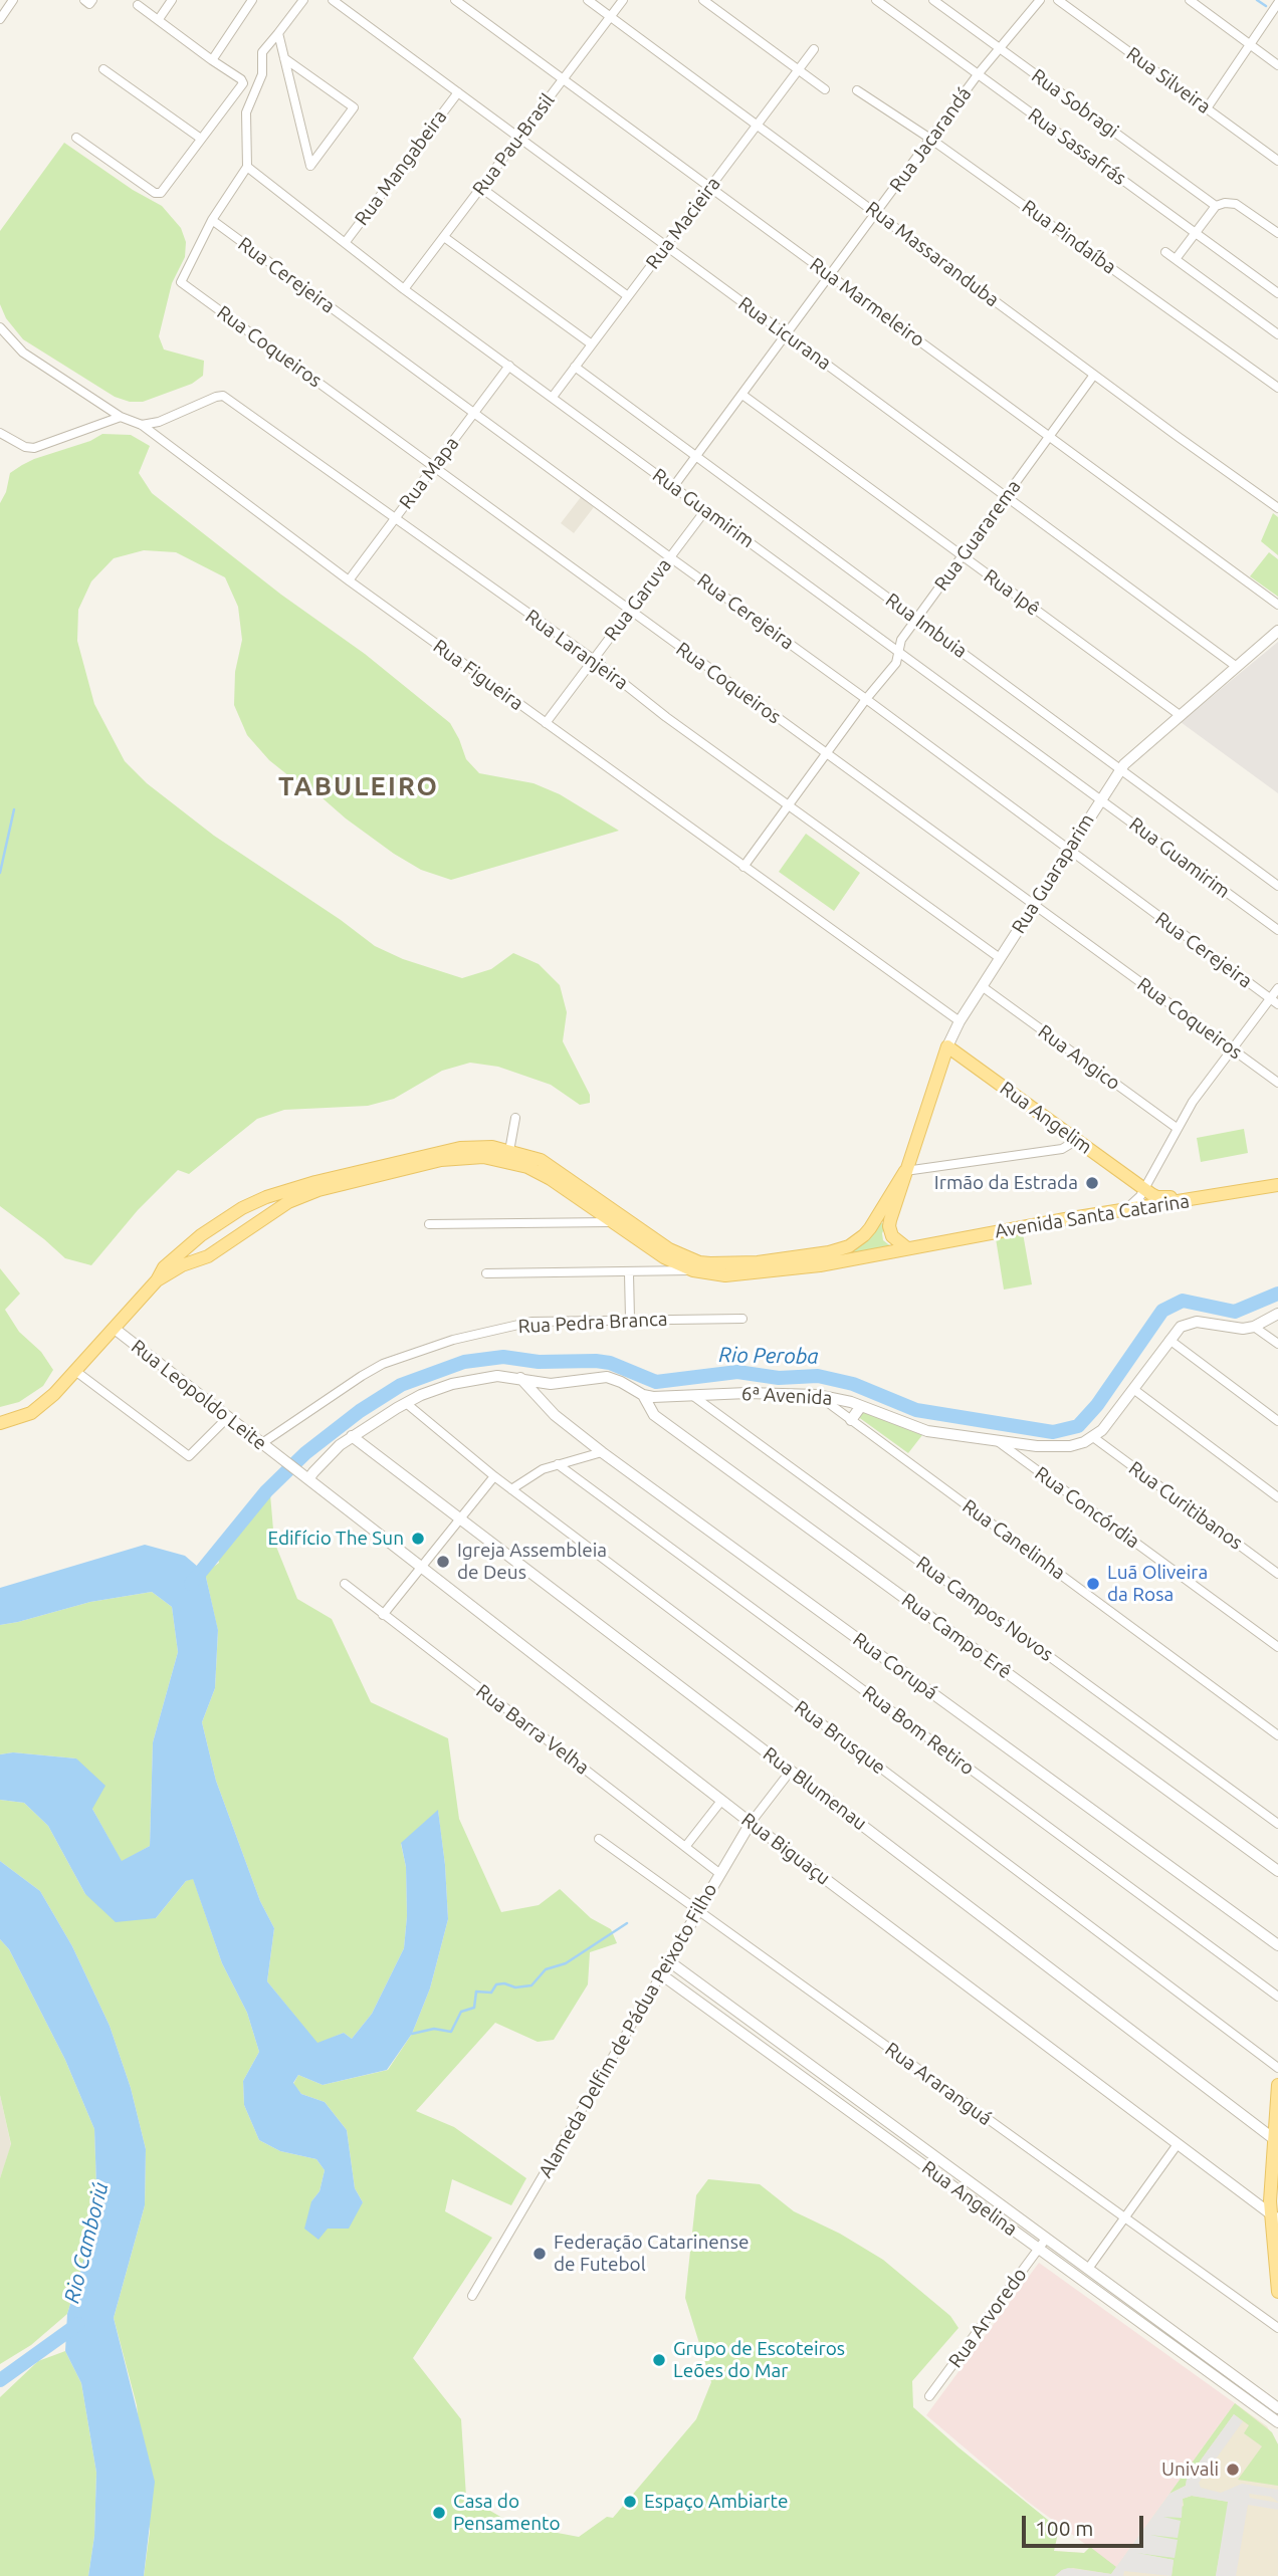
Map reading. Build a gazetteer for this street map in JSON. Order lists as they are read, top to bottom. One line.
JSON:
{"streets":{"main road":["Rua Guaraparim","Rua Angelim","Avenida Santa Catarina"],"street":["Rua Silveira","Rua Sobragi","Rua Jacarandá","Rua Pau-Brasil","Rua Sassafrás","Rua Mangabeira","Rua Macieira","Rua Pindaíba","Rua Massaranduba","Rua Cerejeira","Rua Marmeleiro","Rua Licurana","Rua Coqueiros","Rua Mapa","Rua Guamirim","Rua Guararema","Rua Ipê","Rua Garuva","Rua Imbuia","Rua Laranjeira","Rua Figueira","Rua Angico","Rua Pedra Branca","Rua Leopoldo Leite","6ª Avenida","Rua Curitibanos","Rua Concórdia","Rua Canelinha","Rua Campos Novos","Rua Campo Erê","Rua Corupá","Rua Barra Velha","Rua Bom Retiro","Rua Brusque","Rua Blumenau","Rua Biguaçu","Alameda Delfim de Pádua Peixoto Filho","Rua Araranguá","Rua Angelina","Rua Arvoredo"]},"crossings":[["Rua Sobragi","Rua Jacarandá"],["Rua Jacarandá","Rua Sassafrás"],["Rua Jacarandá","Rua Pindaíba"],["Rua Jacarandá","Rua Massaranduba"],["Rua Jacarandá","Rua Marmeleiro"],["Rua Jacarandá","Rua Licurana"],["Rua Jacarandá","Rua Guamirim"],["Rua Jacarandá","Rua Ipê"],["Rua Jacarandá","Rua Imbuia"],["Rua Pau-Brasil","Rua Massaranduba"],["Rua Pau-Brasil","Rua Marmeleiro"],["Rua Pau-Brasil","Rua Licurana"],["Rua Pau-Brasil","Rua Guamirim"],["Rua Mangabeira","Rua Licurana"],["Rua Mangabeira","Rua Guamirim"],["Rua Macieira","Rua Massaranduba"],["Rua Macieira","Rua Marmeleiro"],["Rua Macieira","Rua Licurana"],["Rua Macieira","Rua Guamirim"],["Rua Macieira","Rua Imbuia"],["Rua Massaranduba","Rua Guararema"],["Rua Cerejeira","Rua Coqueiros"],["Rua Cerejeira","Rua Mapa"],["Rua Cerejeira","Rua Guararema"],["Rua Cerejeira","Rua Garuva"],["Rua Cerejeira","Rua Guaraparim"],["Rua Marmeleiro","Rua Guararema"],["Rua Licurana","Rua Guararema"],["Rua Licurana","Rua Guaraparim"],["Rua Coqueiros","Rua Mapa"],["Rua Coqueiros","Rua Guararema"],["Rua Coqueiros","Rua Garuva"],["Rua Coqueiros","Rua Guaraparim"],["Rua Mapa","Rua Guamirim"],["Rua Mapa","Rua Laranjeira"],["Rua Mapa","Rua Figueira"],["Rua Guamirim","Rua Guararema"],["Rua Guamirim","Rua Garuva"],["Rua Guamirim","Rua Guaraparim"],["Rua Guararema","Rua Ipê"],["Rua Guararema","Rua Imbuia"],["Rua Guararema","Rua Laranjeira"],["Rua Guararema","Rua Figueira"],["Rua Ipê","Rua Guaraparim"],["Rua Garuva","Rua Laranjeira"],["Rua Garuva","Rua Figueira"],["Rua Imbuia","Rua Guaraparim"],["Rua Laranjeira","Rua Figueira"],["Rua Laranjeira","Rua Guaraparim"],["Rua Figueira","Rua Guaraparim"],["Rua Guaraparim","Rua Angico"],["Rua Guaraparim","Rua Angelim"],["Rua Guaraparim","Avenida Santa Catarina"],["Rua Angelim","Avenida Santa Catarina"],["Avenida Santa Catarina","Rua Leopoldo Leite"],["Rua Pedra Branca","Rua Leopoldo Leite"],["Rua Leopoldo Leite","Rua Biguaçu"],["6ª Avenida","Rua Curitibanos"],["6ª Avenida","Rua Concórdia"],["6ª Avenida","Rua Canelinha"],["6ª Avenida","Rua Campos Novos"],["6ª Avenida","Rua Campo Erê"],["6ª Avenida","Rua Corupá"],["6ª Avenida","Rua Brusque"],["6ª Avenida","Rua Blumenau"],["6ª Avenida","Rua Biguaçu"],["Rua Barra Velha","Alameda Delfim de Pádua Peixoto Filho"],["Rua Blumenau","Alameda Delfim de Pádua Peixoto Filho"],["Rua Biguaçu","Alameda Delfim de Pádua Peixoto Filho"],["Alameda Delfim de Pádua Peixoto Filho","Rua Araranguá"],["Alameda Delfim de Pádua Peixoto Filho","Rua Angelina"],["Rua Angelina","Rua Arvoredo"]],"districts":["TABULEIRO"],"water":["Rio Peroba","Rio Camboriú"],"places":["Irmão da Estrada","Edifício The Sun","Igreja Assembleia de Deus","Luã Oliveira da Rosa","Federação Catarinense de Futebol","Grupo de Escoteiros Leões do Mar","Univali","Espaço Ambiarte","Casa do Pensamento"],"scale_bar":"100 m"}
